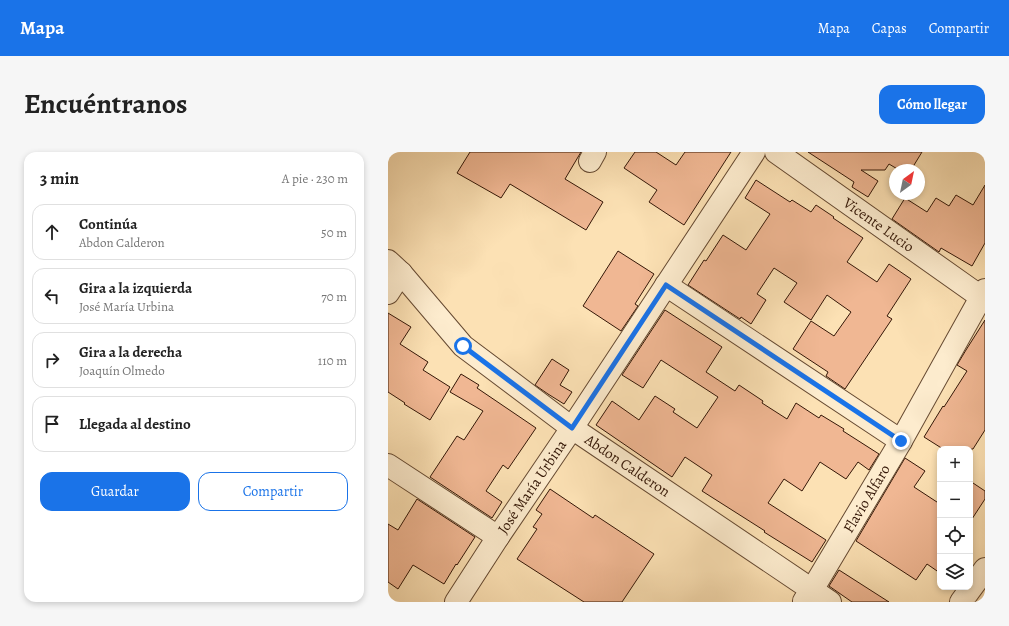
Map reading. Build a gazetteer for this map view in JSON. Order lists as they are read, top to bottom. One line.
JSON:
{"streets":{"street":["Vicente Lucio","Abdon Calderon","José María Urbina","Flavio Alfaro"]},"crossings":[["Vicente Lucio","Flavio Alfaro"],["Abdon Calderon","José María Urbina"],["Abdon Calderon","Flavio Alfaro"]],"north":"top right","page":{"header":"Mapa","nav":["Mapa","Capas","Compartir"],"title":"Encuéntranos","buttons":["Cómo llegar",["Guardar","Compartir"]],"heading":["3 min","A pie · 230 m"],"list":[["Continúa","Abdon Calderon","50 m"],["Gira a la izquierda","José María Urbina","70 m"],["Gira a la derecha","Joaquín Olmedo","110 m"],"Llegada al destino"],"map_buttons":["+","−"]}}
